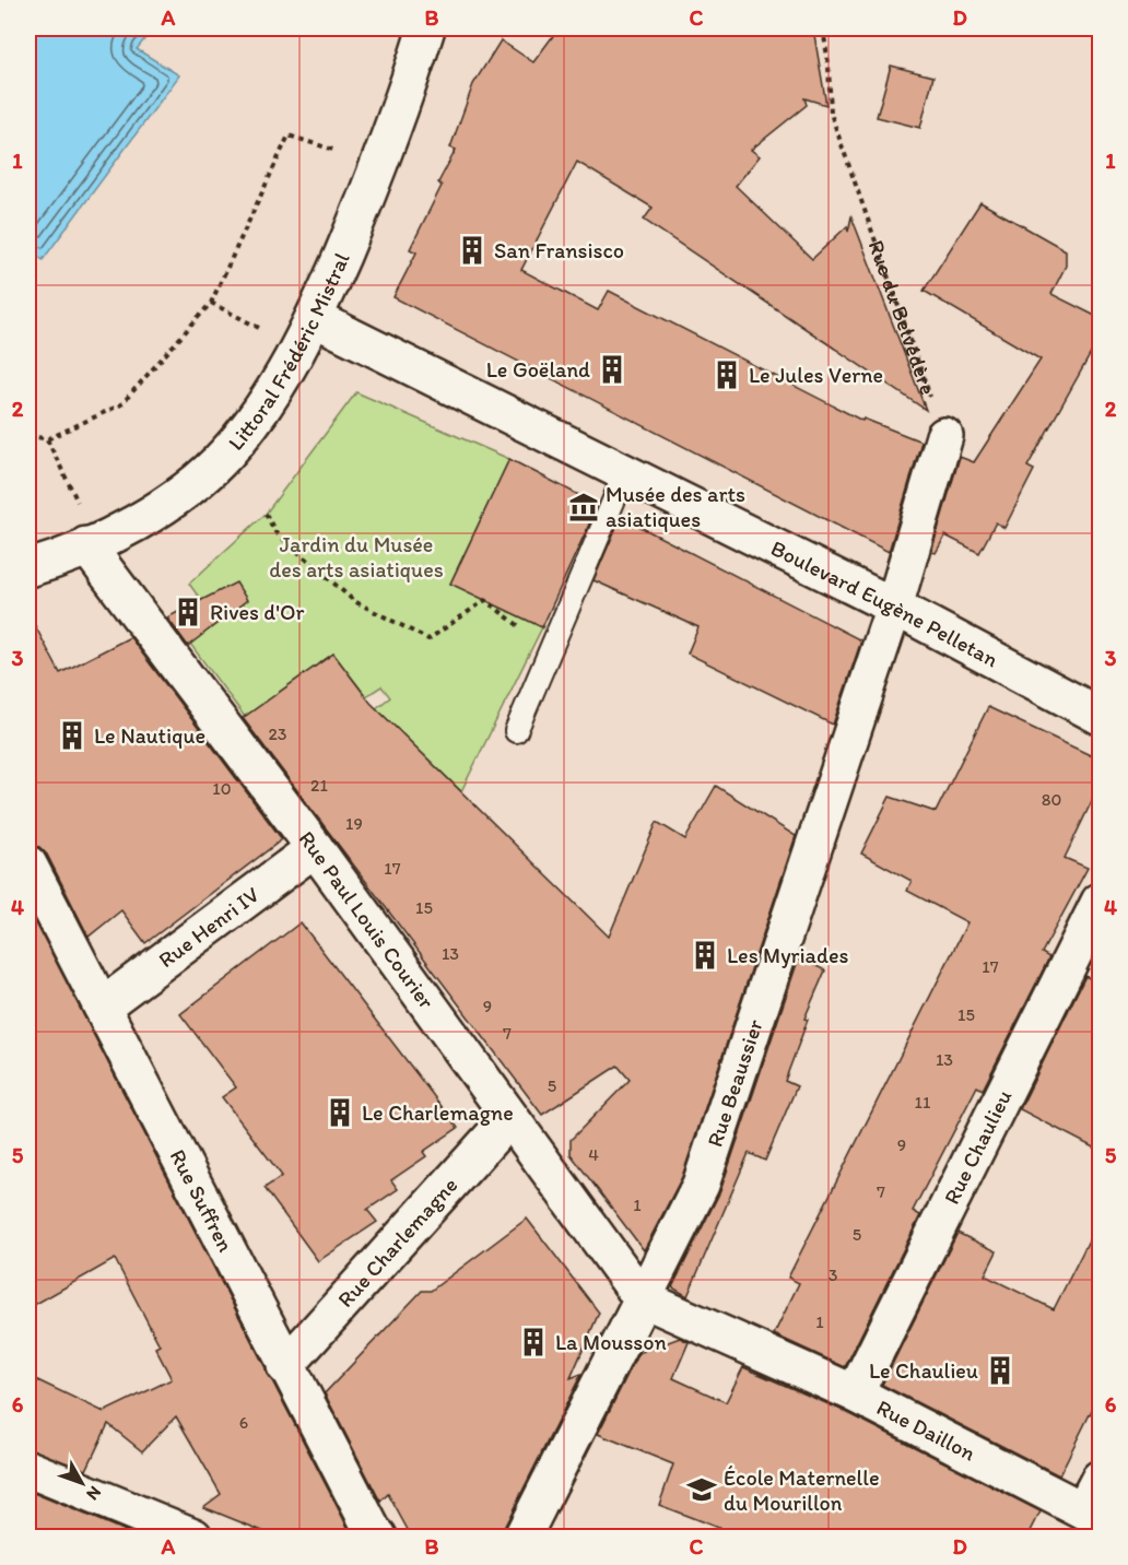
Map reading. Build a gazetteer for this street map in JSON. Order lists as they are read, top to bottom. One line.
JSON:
{"streets":{"street":["Littoral Frédéric Mistral","Boulevard Eugène Pelletan","Rue Paul Louis Courier","Rue Henri IV","Rue Beaussier","Rue Chaulieu","Rue Suffren","Rue Charlemagne","Rue Daillon"],"path":["Rue du Belvédère"]},"crossings":[["Littoral Frédéric Mistral","Boulevard Eugène Pelletan"],["Littoral Frédéric Mistral","Rue Paul Louis Courier"],["Boulevard Eugène Pelletan","Rue Beaussier"],["Rue Paul Louis Courier","Rue Henri IV"],["Rue Paul Louis Courier","Rue Beaussier"],["Rue Paul Louis Courier","Rue Charlemagne"],["Rue Paul Louis Courier","Rue Daillon"],["Rue Henri IV","Rue Suffren"],["Rue Beaussier","Rue Daillon"],["Rue Chaulieu","Rue Daillon"],["Rue Suffren","Rue Charlemagne"]],"parks":["Jardin du Musée des arts asiatiques"],"places":{"building":["San Fransisco","Le Goëland","Le Jules Verne","Rives d'Or","Le Nautique","Les Myriades","Le Charlemagne","La Mousson","Le Chaulieu"],"museum":["Musée des arts asiatiques"],"school or university":["École Maternelle du Mourillon"]},"house_numbers":["23","21","10","80","19","17","15","13","17","9","15","7","13","5","11","9","4","7","1","5","3","1","6"],"north":"bottom right","grid":{"columns":["A","B","C","D"],"rows":["1","2","3","4","5","6"]}}
